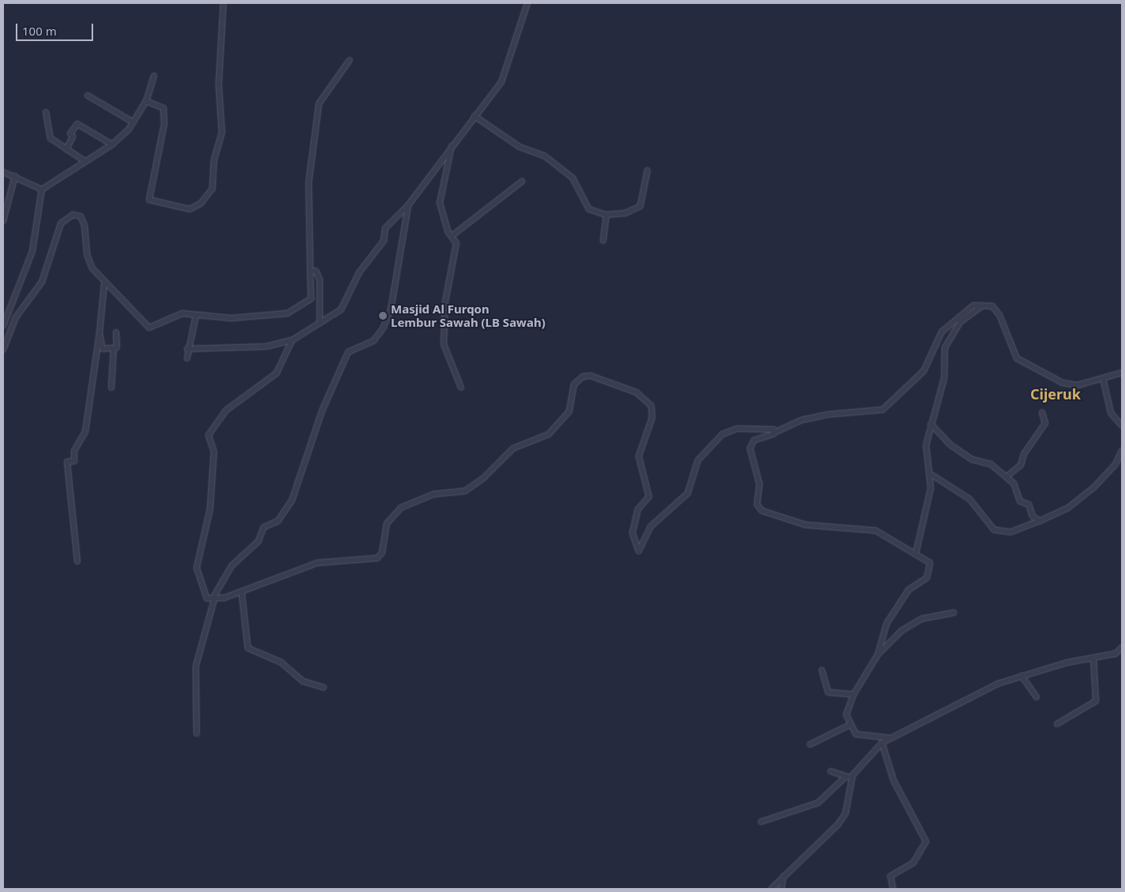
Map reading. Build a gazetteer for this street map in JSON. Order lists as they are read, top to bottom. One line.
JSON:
{"districts":["Cijeruk"],"places":["Masjid Al Furqon Lembur Sawah (LB Sawah)"],"scale_bar":"100 m"}
